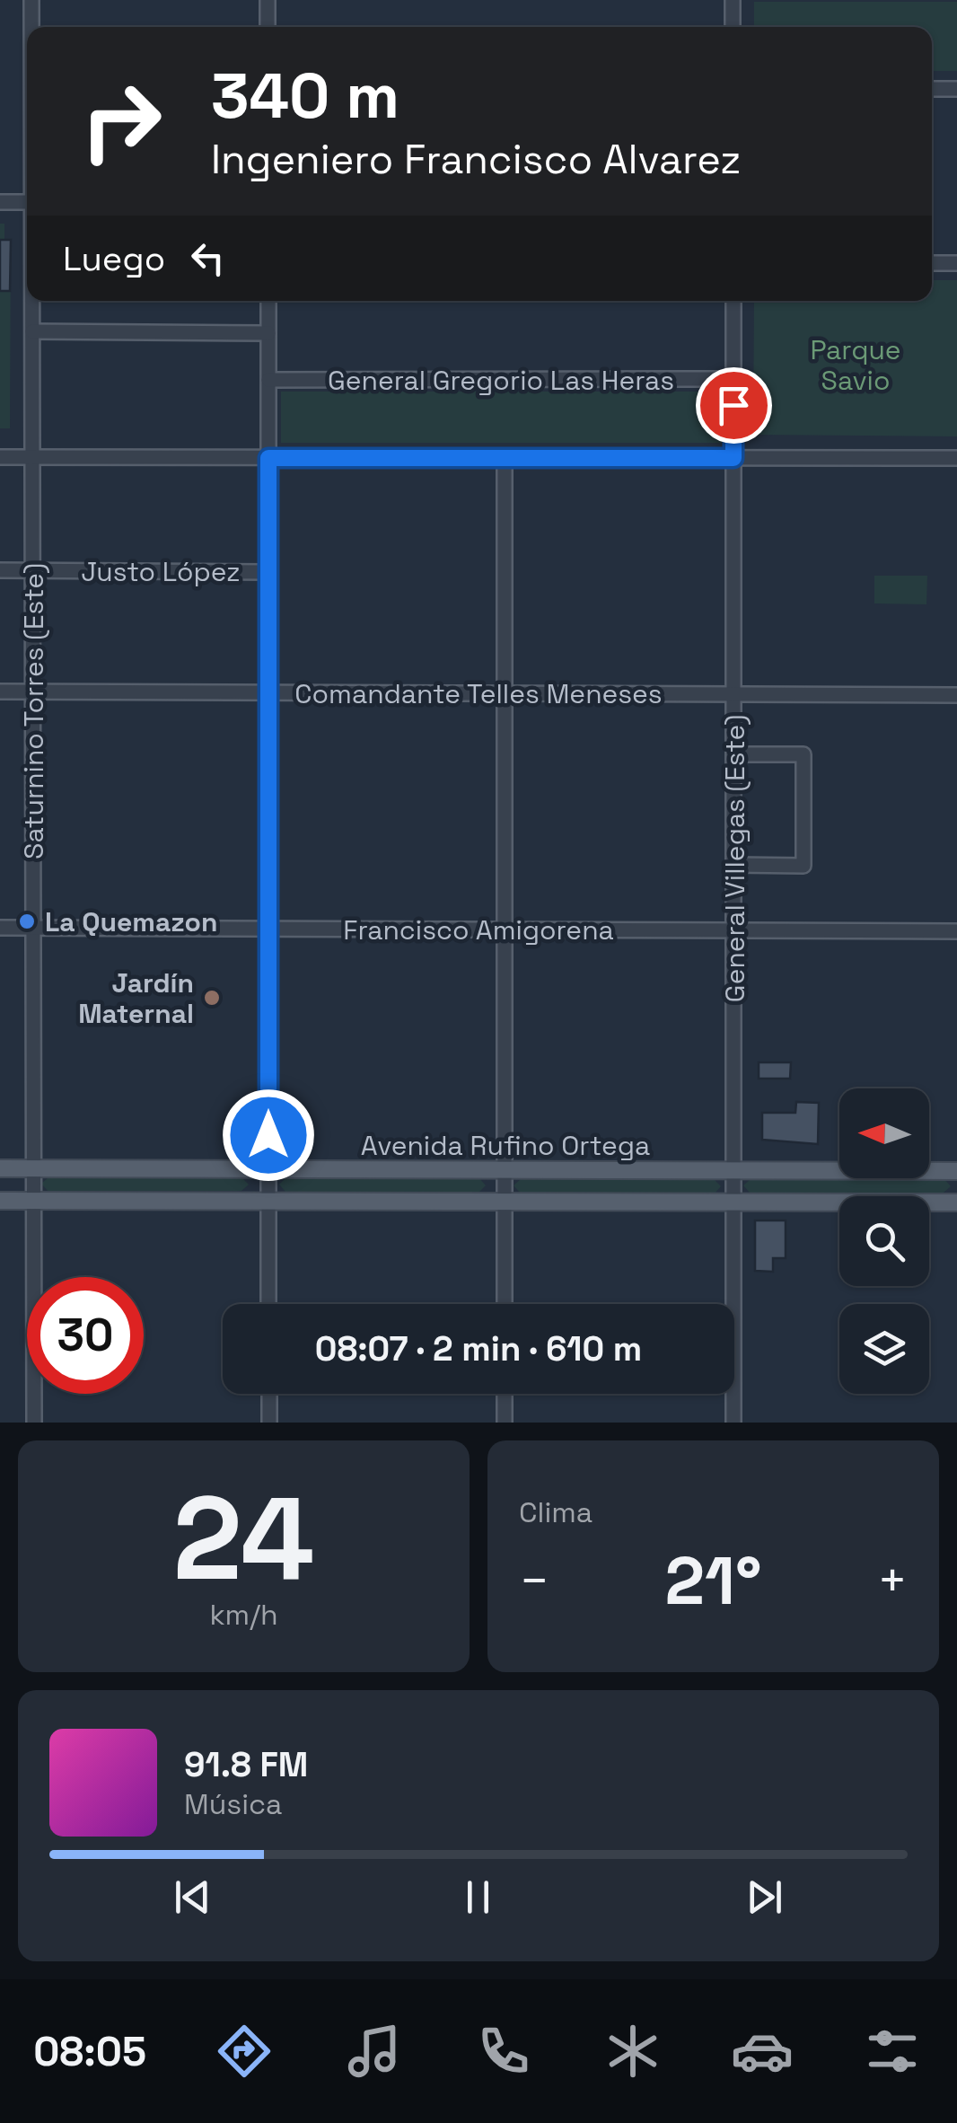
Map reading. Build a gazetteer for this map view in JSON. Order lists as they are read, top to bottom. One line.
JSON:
{"streets":{"main road":["Avenida Rufino Ortega"],"street":["General Gregorio Las Heras","Justo López","Comandante Telles Meneses","Saturnino Torres (Este)","General Villegas (Este)","Francisco Amigorena"]},"crossings":[["General Gregorio Las Heras","General Villegas (Este)"],["Justo López","Saturnino Torres (Este)"],["Comandante Telles Meneses","Saturnino Torres (Este)"],["Comandante Telles Meneses","General Villegas (Este)"],["Saturnino Torres (Este)","Francisco Amigorena"],["Saturnino Torres (Este)","Avenida Rufino Ortega"],["General Villegas (Este)","Francisco Amigorena"],["General Villegas (Este)","Avenida Rufino Ortega"]],"parks":["Parque Savio"],"places":["La Quemazon","Jardín Maternal"],"north":"left","page":{"turn":["340 m","Ingeniero Francisco Alvarez"],"then":"Luego","limit":"30","trip":"08:07 · 2 min · 610 m","tile":[["24","km/h"],"Clima"],"heat":["−","21°","+"],"song":["91.8 FM","Música"],"tabs":"08:05"}}
